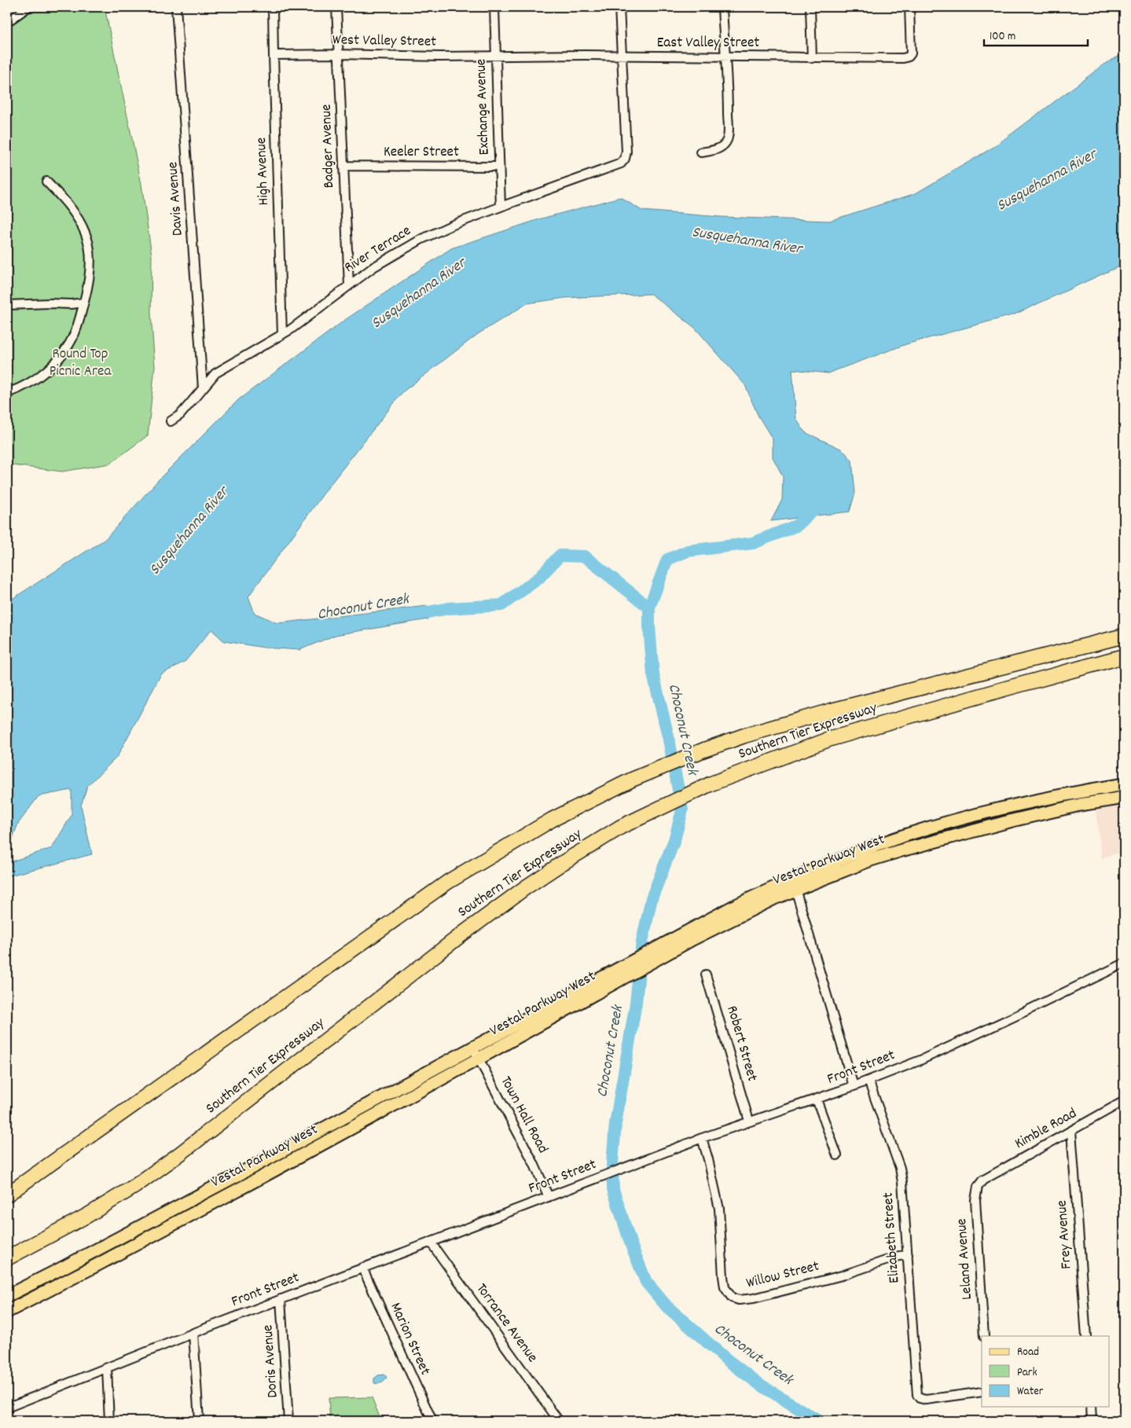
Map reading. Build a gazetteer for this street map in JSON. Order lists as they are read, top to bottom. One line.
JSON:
{"streets":{"highway":["Southern Tier Expressway"],"main road":["Vestal Parkway West"],"street":["West Valley Street","East Valley Street","Exchange Avenue","Badger Avenue","Keeler Street","High Avenue","Davis Avenue","River Terrace","Robert Street","Front Street","Town Hall Road","Kimble Road","Frey Avenue","Elizabeth Street","Leland Avenue","Willow Street","Torrance Avenue","Marion Street","Doris Avenue"]},"crossings":[["West Valley Street","East Valley Street"],["West Valley Street","Exchange Avenue"],["West Valley Street","Badger Avenue"],["West Valley Street","High Avenue"],["East Valley Street","Exchange Avenue"],["East Valley Street","River Terrace"],["Exchange Avenue","Keeler Street"],["Exchange Avenue","River Terrace"],["Badger Avenue","Keeler Street"],["Badger Avenue","River Terrace"],["High Avenue","River Terrace"],["Davis Avenue","River Terrace"],["Vestal Parkway West","Town Hall Road"],["Robert Street","Front Street"],["Front Street","Town Hall Road"],["Front Street","Elizabeth Street"],["Front Street","Willow Street"],["Front Street","Torrance Avenue"],["Front Street","Marion Street"],["Front Street","Doris Avenue"],["Kimble Road","Frey Avenue"],["Kimble Road","Leland Avenue"],["Elizabeth Street","Willow Street"]],"water":["Susquehanna River","Choconut Creek"],"parks":["Round Top Picnic Area"],"legend":["Road","Park","Water"],"scale_bar":"100 m"}
